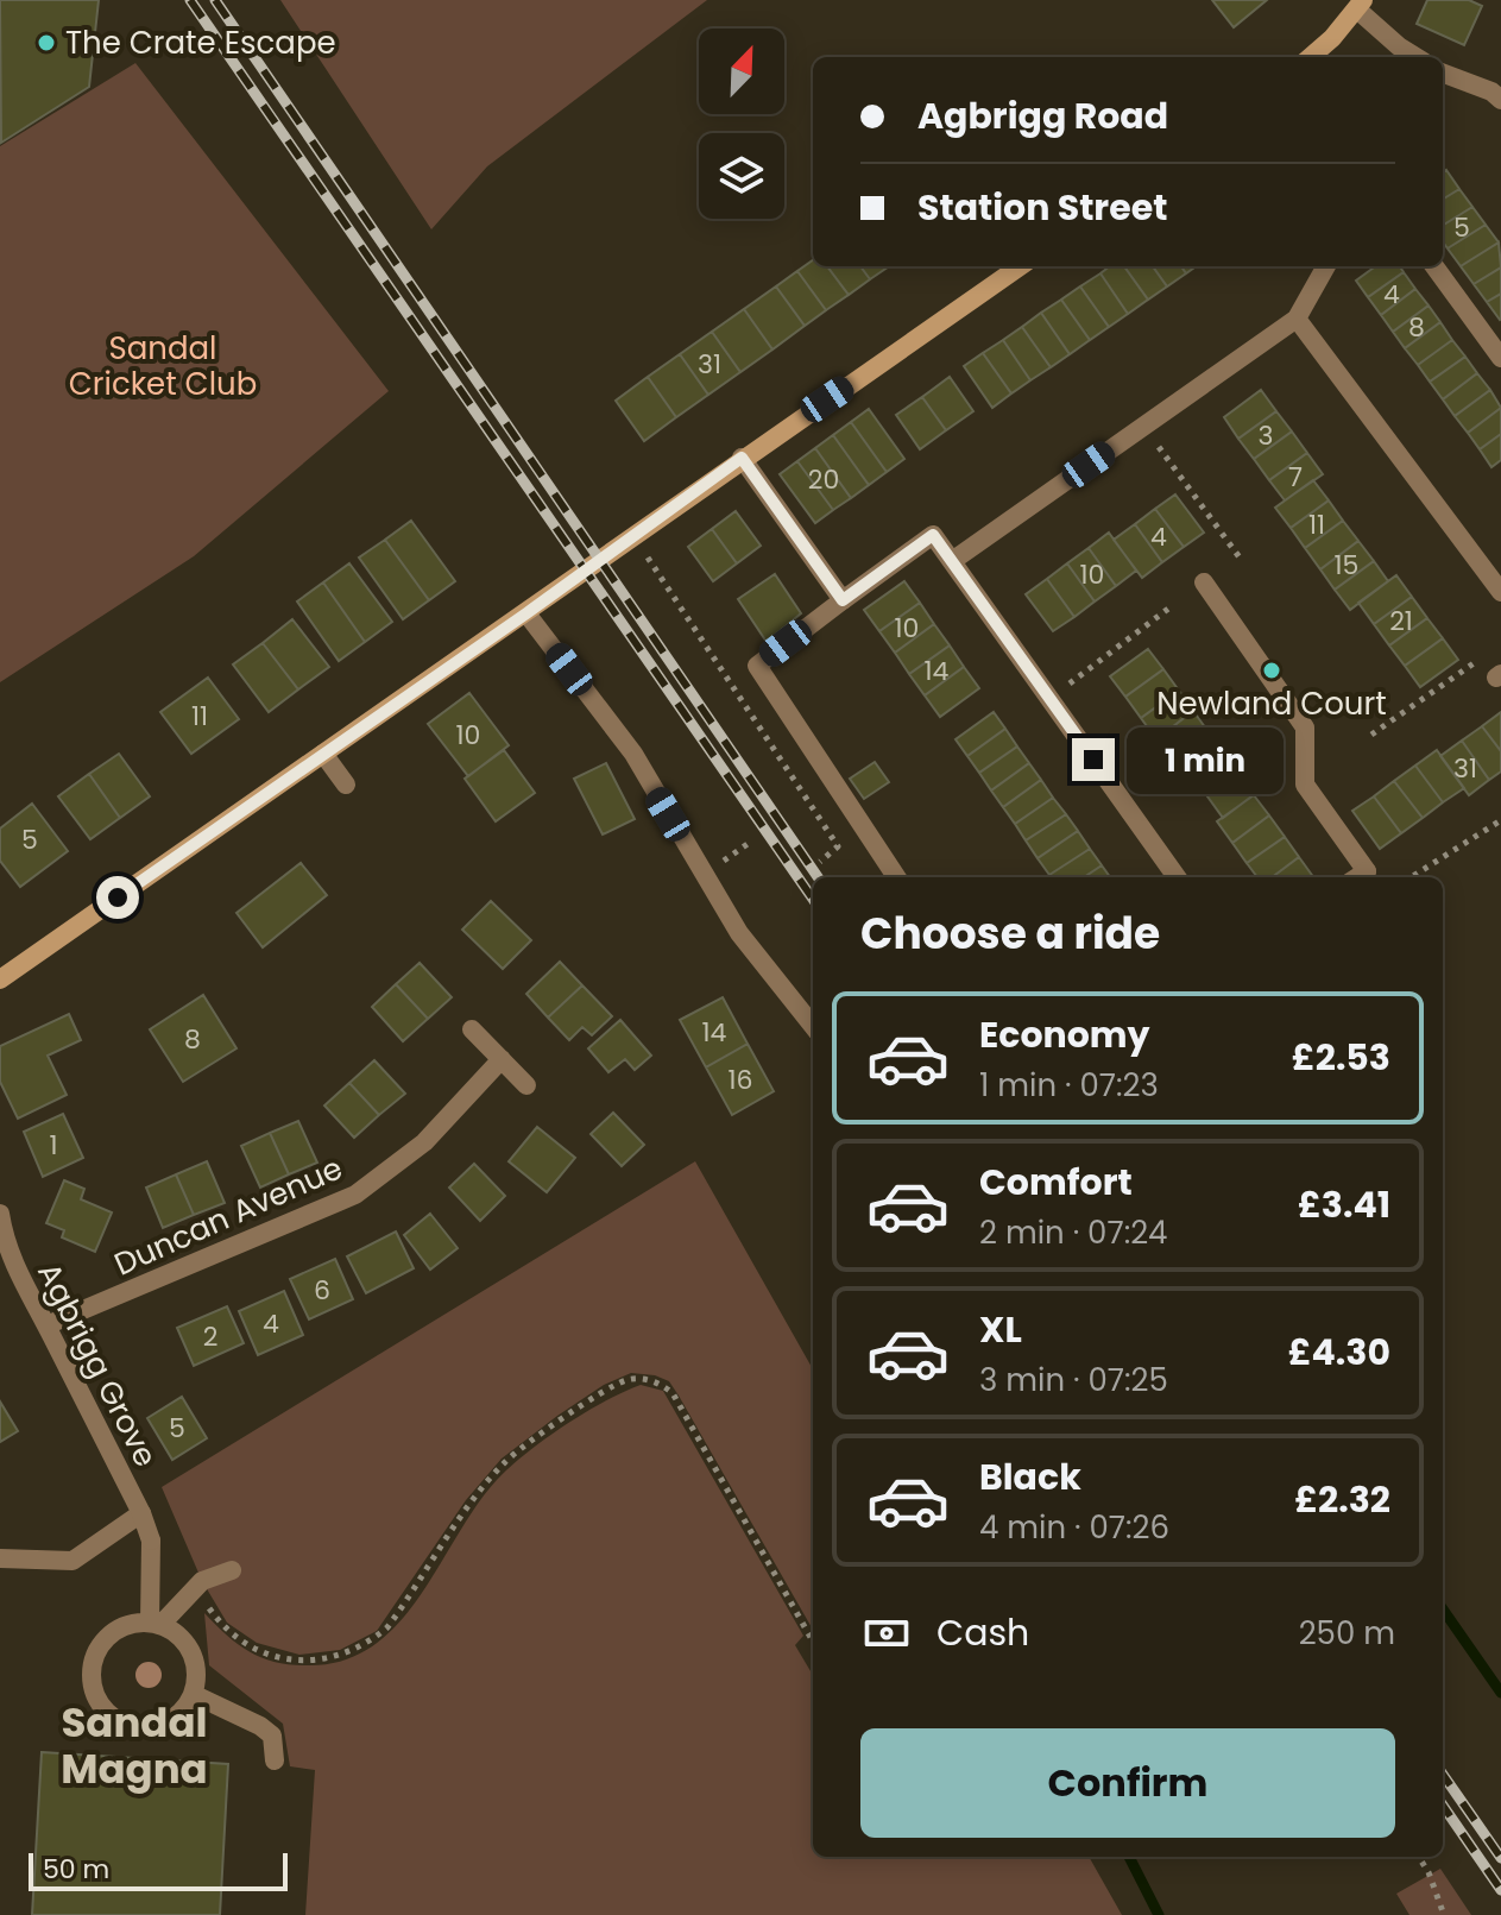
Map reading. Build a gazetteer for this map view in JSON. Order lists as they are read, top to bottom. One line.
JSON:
{"streets":{"street":["Duncan Avenue","Agbrigg Grove"]},"crossings":[["Duncan Avenue","Agbrigg Grove"]],"districts":["Sandal Magna"],"parks":["Sandal Cricket Club"],"places":["The Crate Escape","Newland Court"],"house_numbers":["5","4","8","31","3","7","20","11","4","15","10","21","10","14","11","10","31","5","14","8","16","1","6","4","2","5"],"scale_bar":"50 m","north":"top right","page":{"banner":["Agbrigg Road","Station Street"],"bubble":"1 min","heading":"Choose a ride","list":[{"name":"Economy","note":"1 min · 07:23","value":"£2.53"},{"name":"Comfort","note":"2 min · 07:24","value":"£3.41"},{"name":"XL","note":"3 min · 07:25","value":"£4.30"},{"name":"Black","note":"4 min · 07:26","value":"£2.32"}],"pay":["Cash","250 m"],"buttons":"Confirm","scale":"50 m"}}
